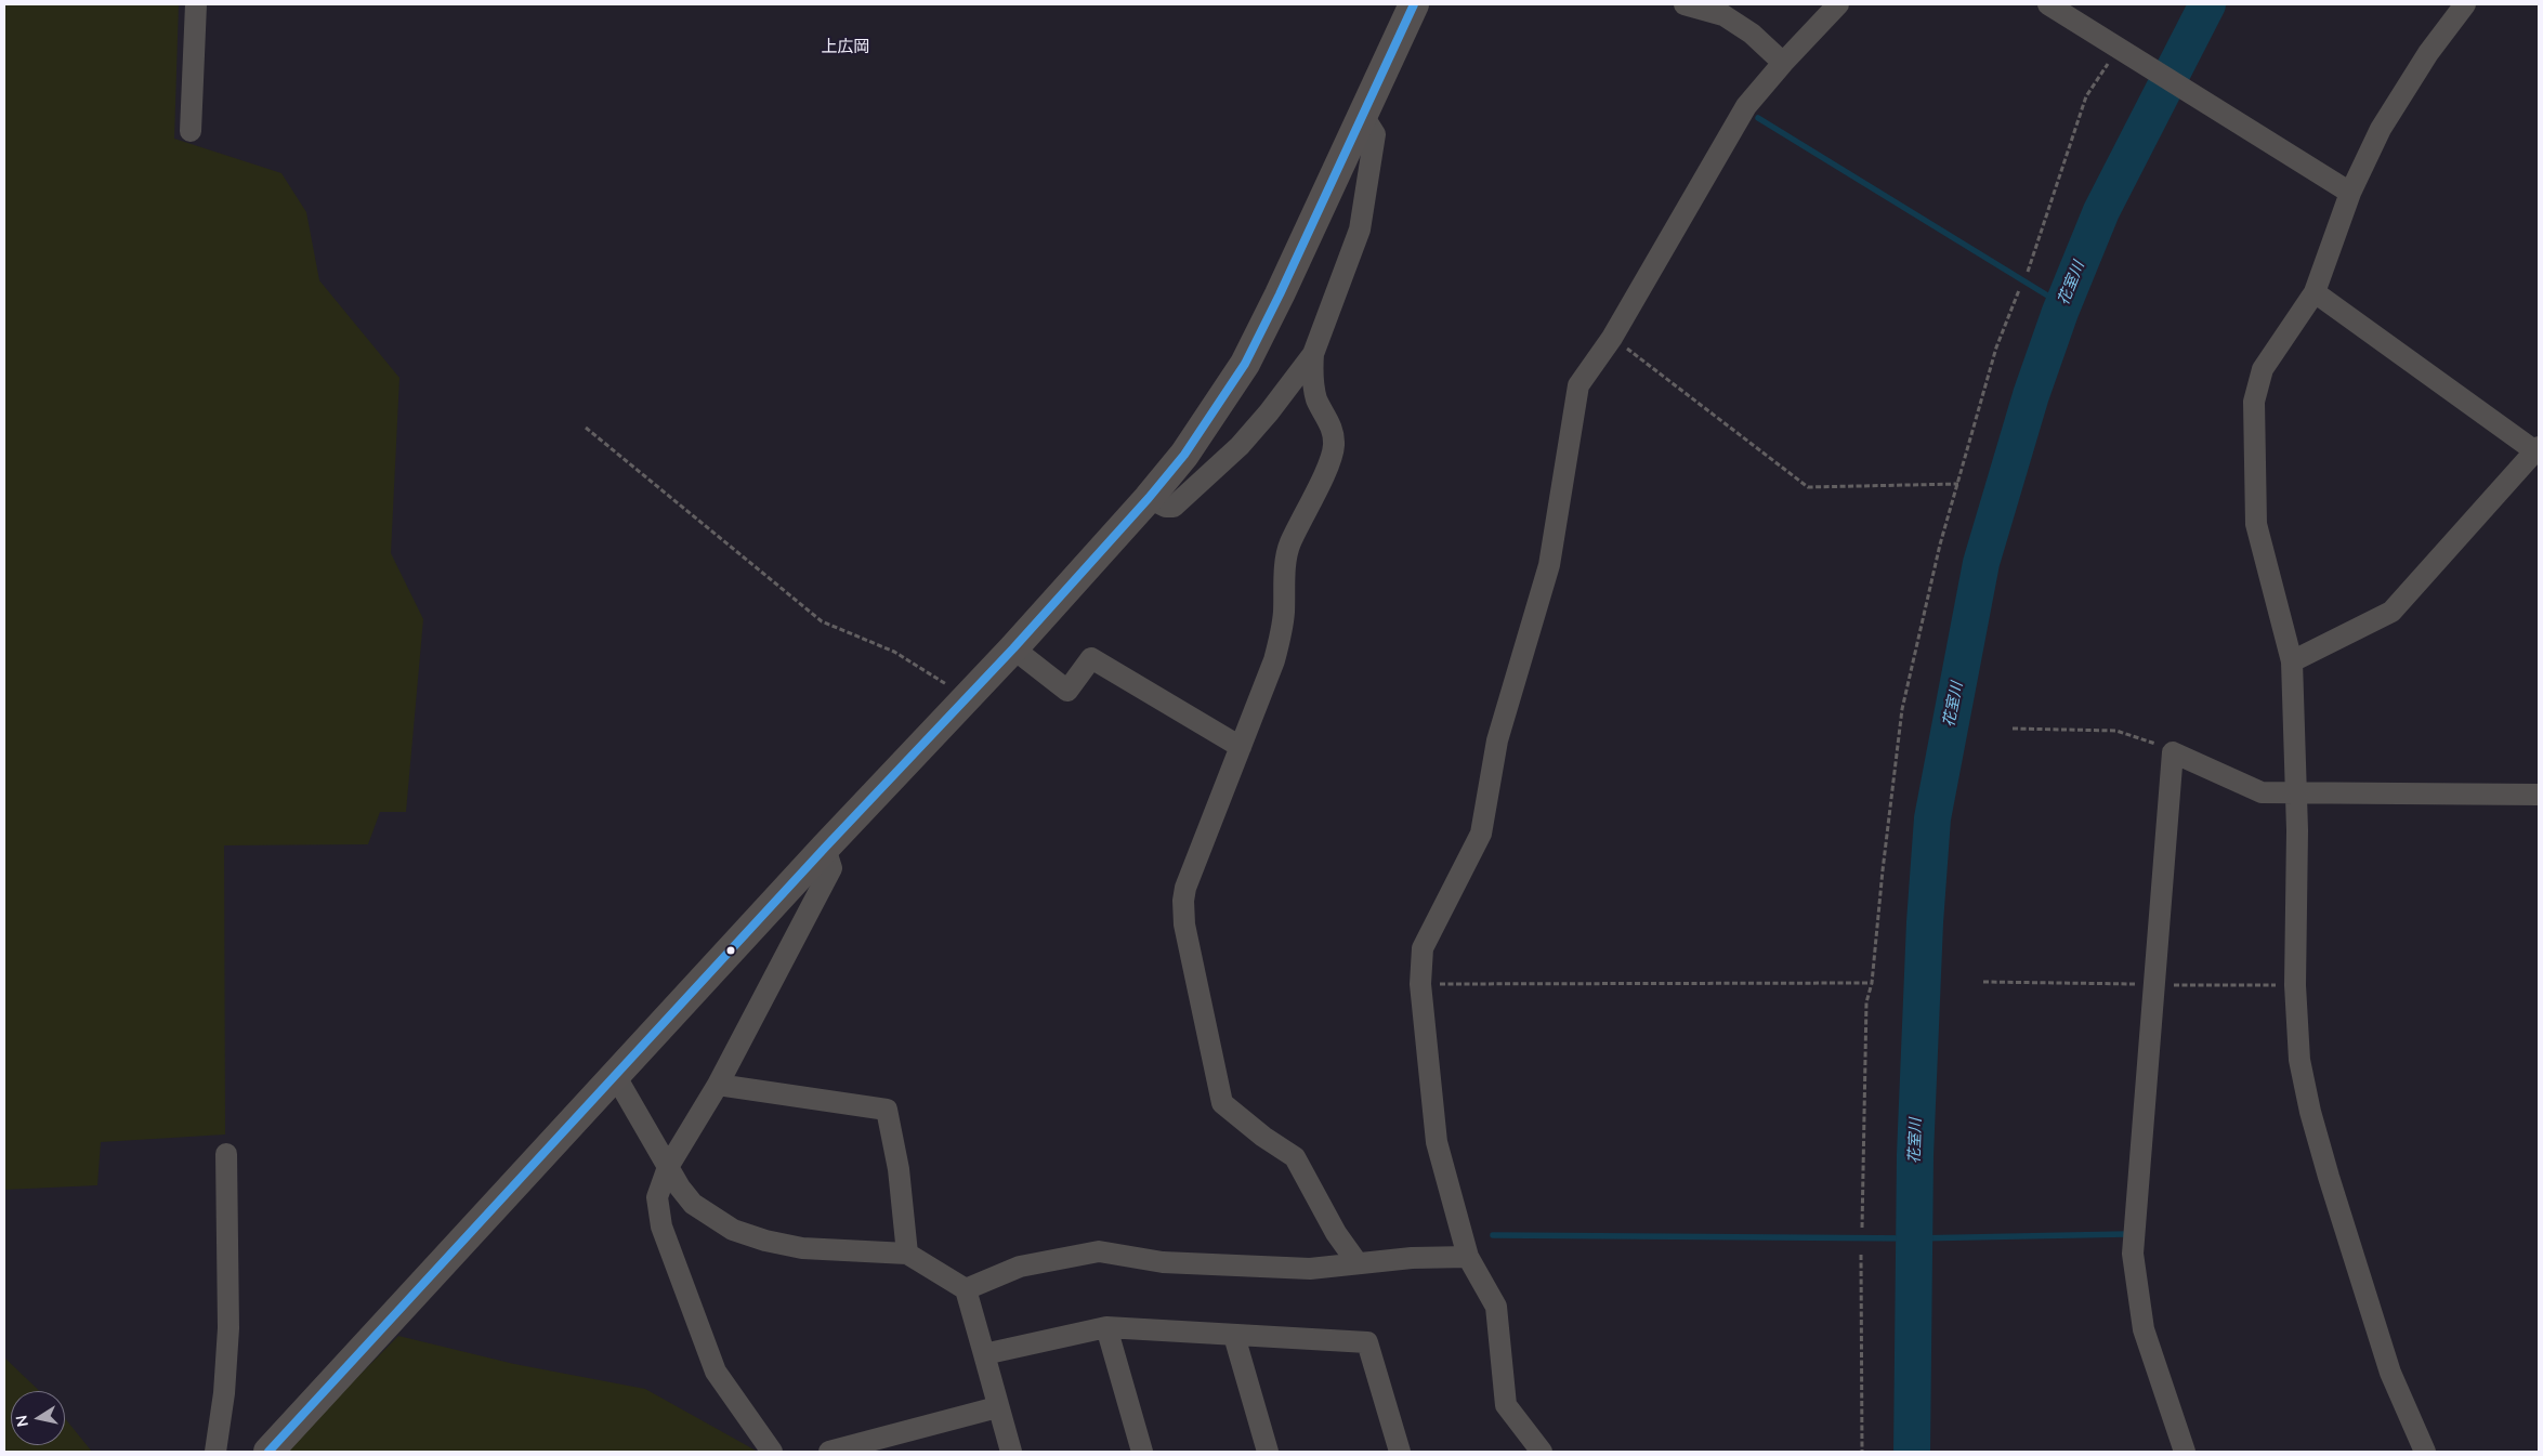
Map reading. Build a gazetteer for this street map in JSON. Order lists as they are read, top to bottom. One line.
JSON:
{"districts":["上広岡"],"water":["花室川"],"north":"left"}
